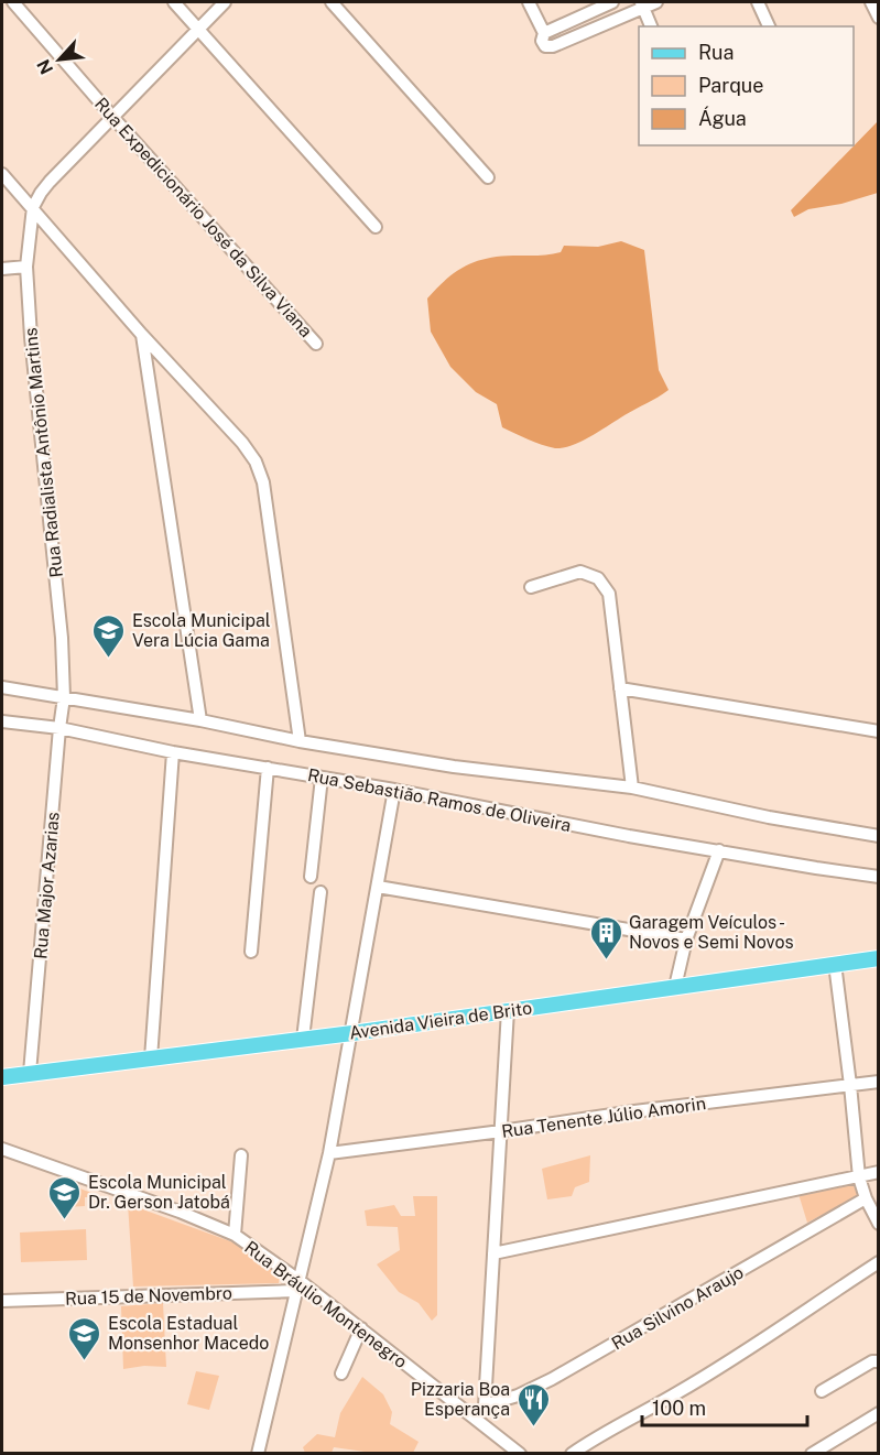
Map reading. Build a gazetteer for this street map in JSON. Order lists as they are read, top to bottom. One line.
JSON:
{"streets":{"main road":["Avenida Vieira de Brito"],"street":["Rua Expedicionário José da Silva Viana","Rua Radialista Antônio Martins","Rua Sebastião Ramos de Oliveira","Rua Major Azarias","Rua Tenente Júlio Amorin","Rua 15 de Novembro","Rua Bráulio Montenegro","Rua Silvino Araujo"]},"crossings":[["Rua Radialista Antônio Martins","Rua Sebastião Ramos de Oliveira"],["Rua Radialista Antônio Martins","Rua Major Azarias"],["Rua Sebastião Ramos de Oliveira","Rua Major Azarias"],["Rua Major Azarias","Avenida Vieira de Brito"],["Rua 15 de Novembro","Rua Bráulio Montenegro"]],"places":{"school or university":["Escola Municipal Vera Lúcia Gama","Escola Municipal Dr. Gerson Jatobá","Escola Estadual Monsenhor Macedo"],"building":["Garagem Veículos - Novos e Semi Novos"],"restaurant":["Pizzaria Boa Esperança"]},"legend":["Rua","Parque","Água"],"scale_bar":"100 m","north":"bottom left"}
